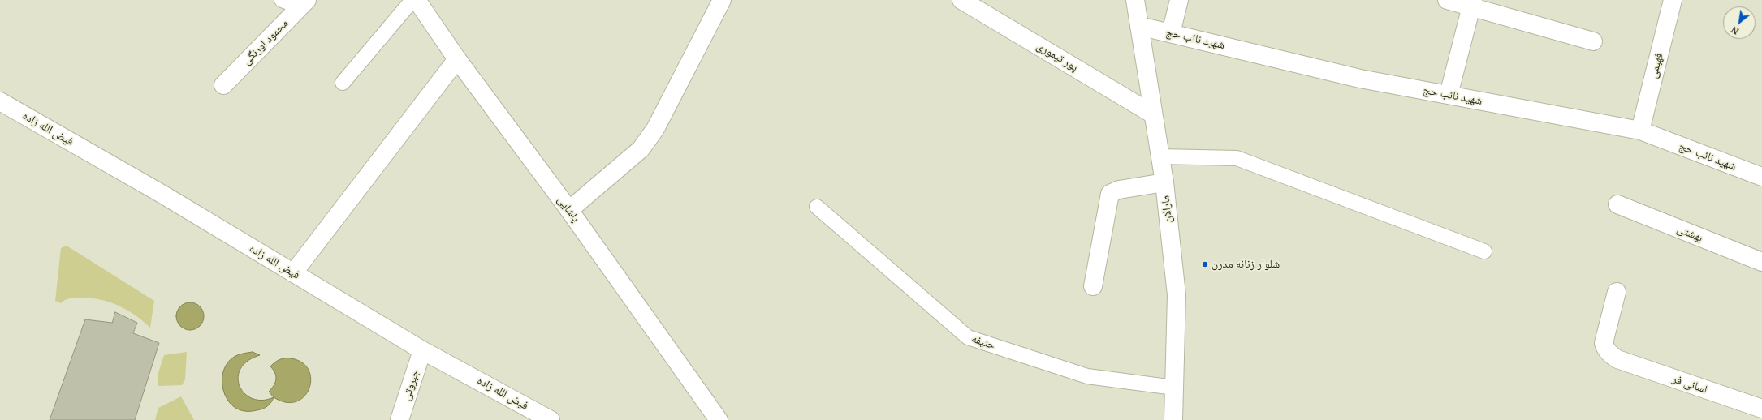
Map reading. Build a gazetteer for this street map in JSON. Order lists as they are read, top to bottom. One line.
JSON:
{"streets":{"street":["شهید نائب حج","محمود اورنگی","پور تیموری","فهیمی","فیض الله زاده","پاشایی","مارالان","بهشتی","لسانی فر","جبروتی"],"lane":["حنیفه"]},"crossings":[["شهید نائب حج","فهیمی"],["شهید نائب حج","مارالان"],["پور تیموری","مارالان"],["فیض الله زاده","جبروتی"],["مارالان","حنیفه"]],"places":["شلوار زنانه مدرن"],"north":"bottom left"}
